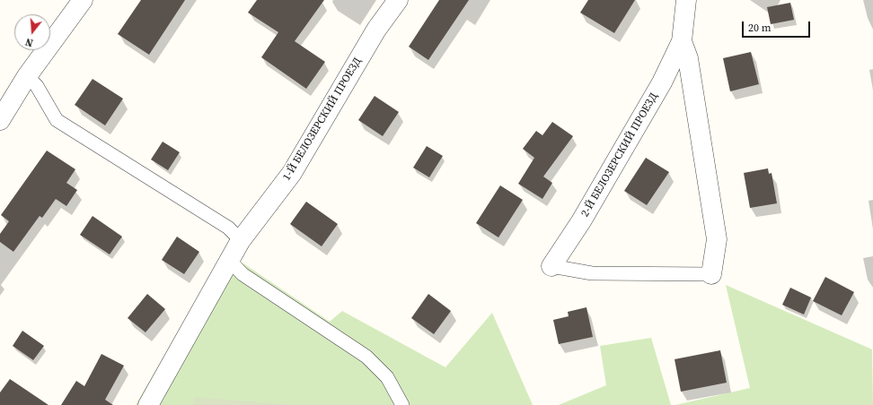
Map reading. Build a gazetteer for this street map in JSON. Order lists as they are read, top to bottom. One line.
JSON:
{"streets":{"street":["1-Й БЕЛОЗЕРСКИЙ ПРОЕЗД","2-Й БЕЛОЗЕРСКИЙ ПРОЕЗД"]},"scale_bar":"20 m","north":"bottom"}
